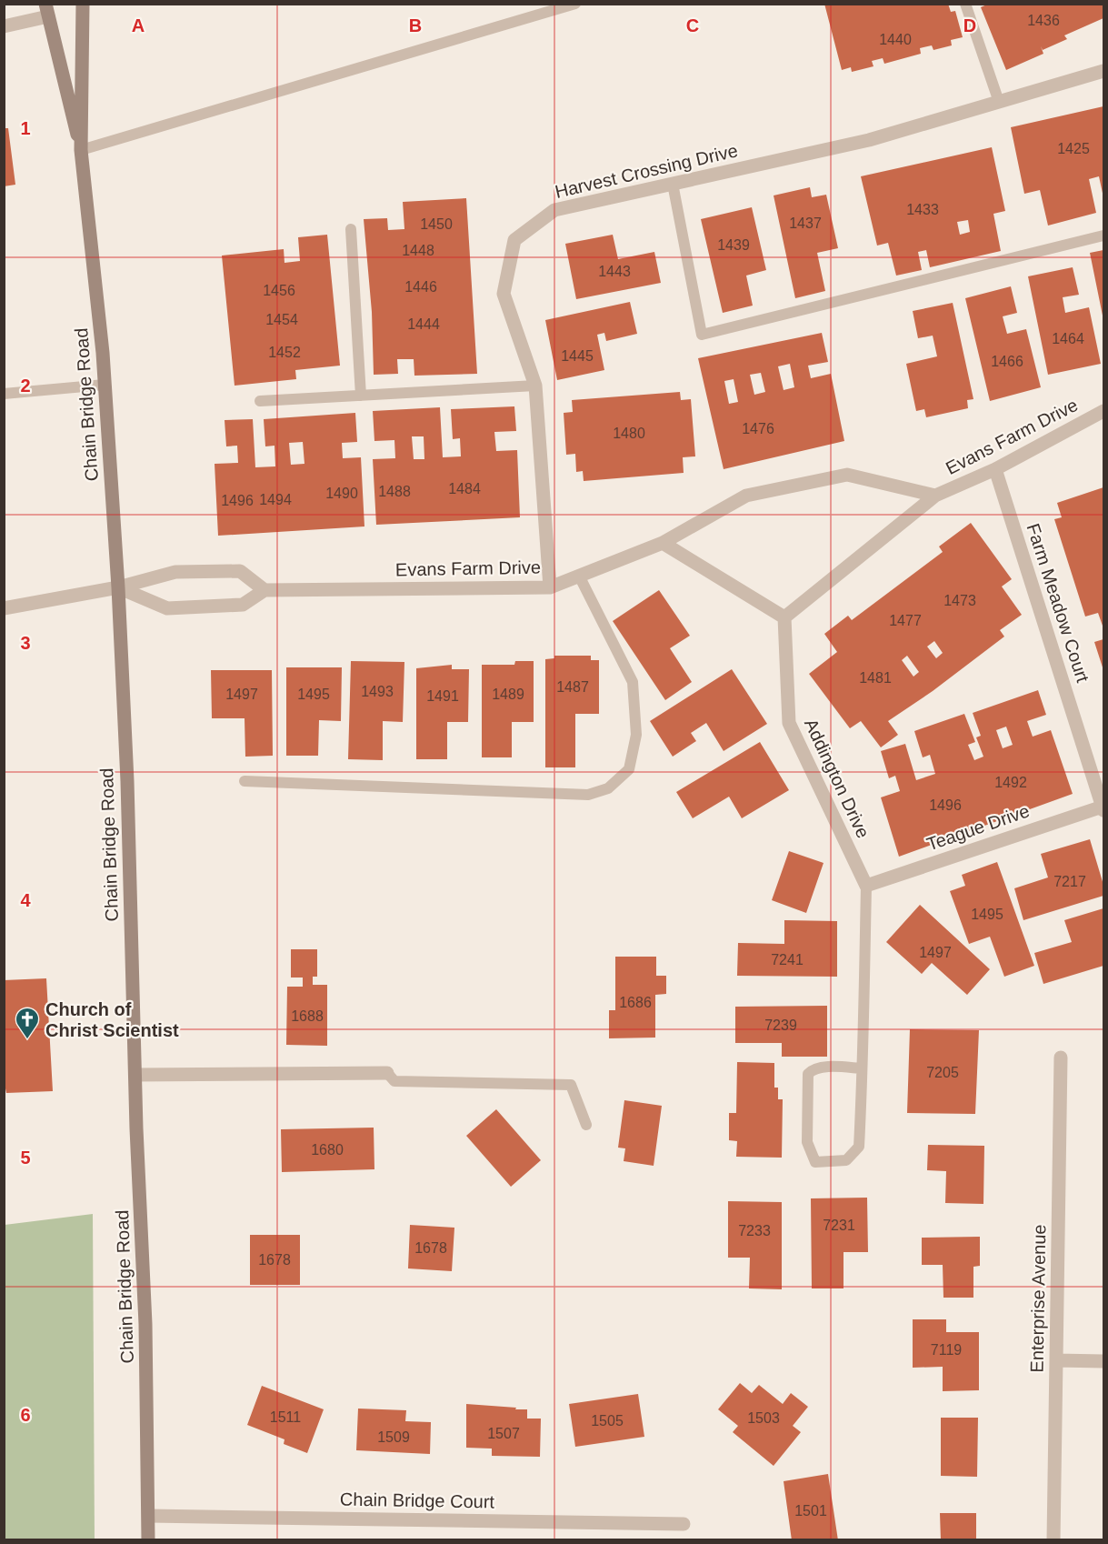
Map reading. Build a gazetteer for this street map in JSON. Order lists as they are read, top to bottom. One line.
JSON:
{"streets":{"main road":["Chain Bridge Road"],"street":["Harvest Crossing Drive","Evans Farm Drive","Farm Meadow Court","Addington Drive","Teague Drive","Enterprise Avenue","Chain Bridge Court"]},"crossings":[["Harvest Crossing Drive","Evans Farm Drive"],["Chain Bridge Road","Chain Bridge Court"],["Evans Farm Drive","Farm Meadow Court"],["Evans Farm Drive","Addington Drive"],["Farm Meadow Court","Teague Drive"],["Addington Drive","Teague Drive"]],"places":{"church":["Church of Christ Scientist"]},"house_numbers":["1436","1440","1425","1433","1437","1450","1439","1448","1443","1446","1456","1454","1444","1464","1452","1445","1466","1476","1480","1484","1488","1490","1494","1496","1473","1477","1481","1487","1493","1497","1495","1489","1491","1492","1496","7217","1495","1497","7241","1686","1688","7239","7205","1680","7231","7233","1678","1678","7119","1511","1503","1505","1507","1509","1501"],"grid":{"columns":["A","B","C","D"],"rows":["1","2","3","4","5","6"]}}
